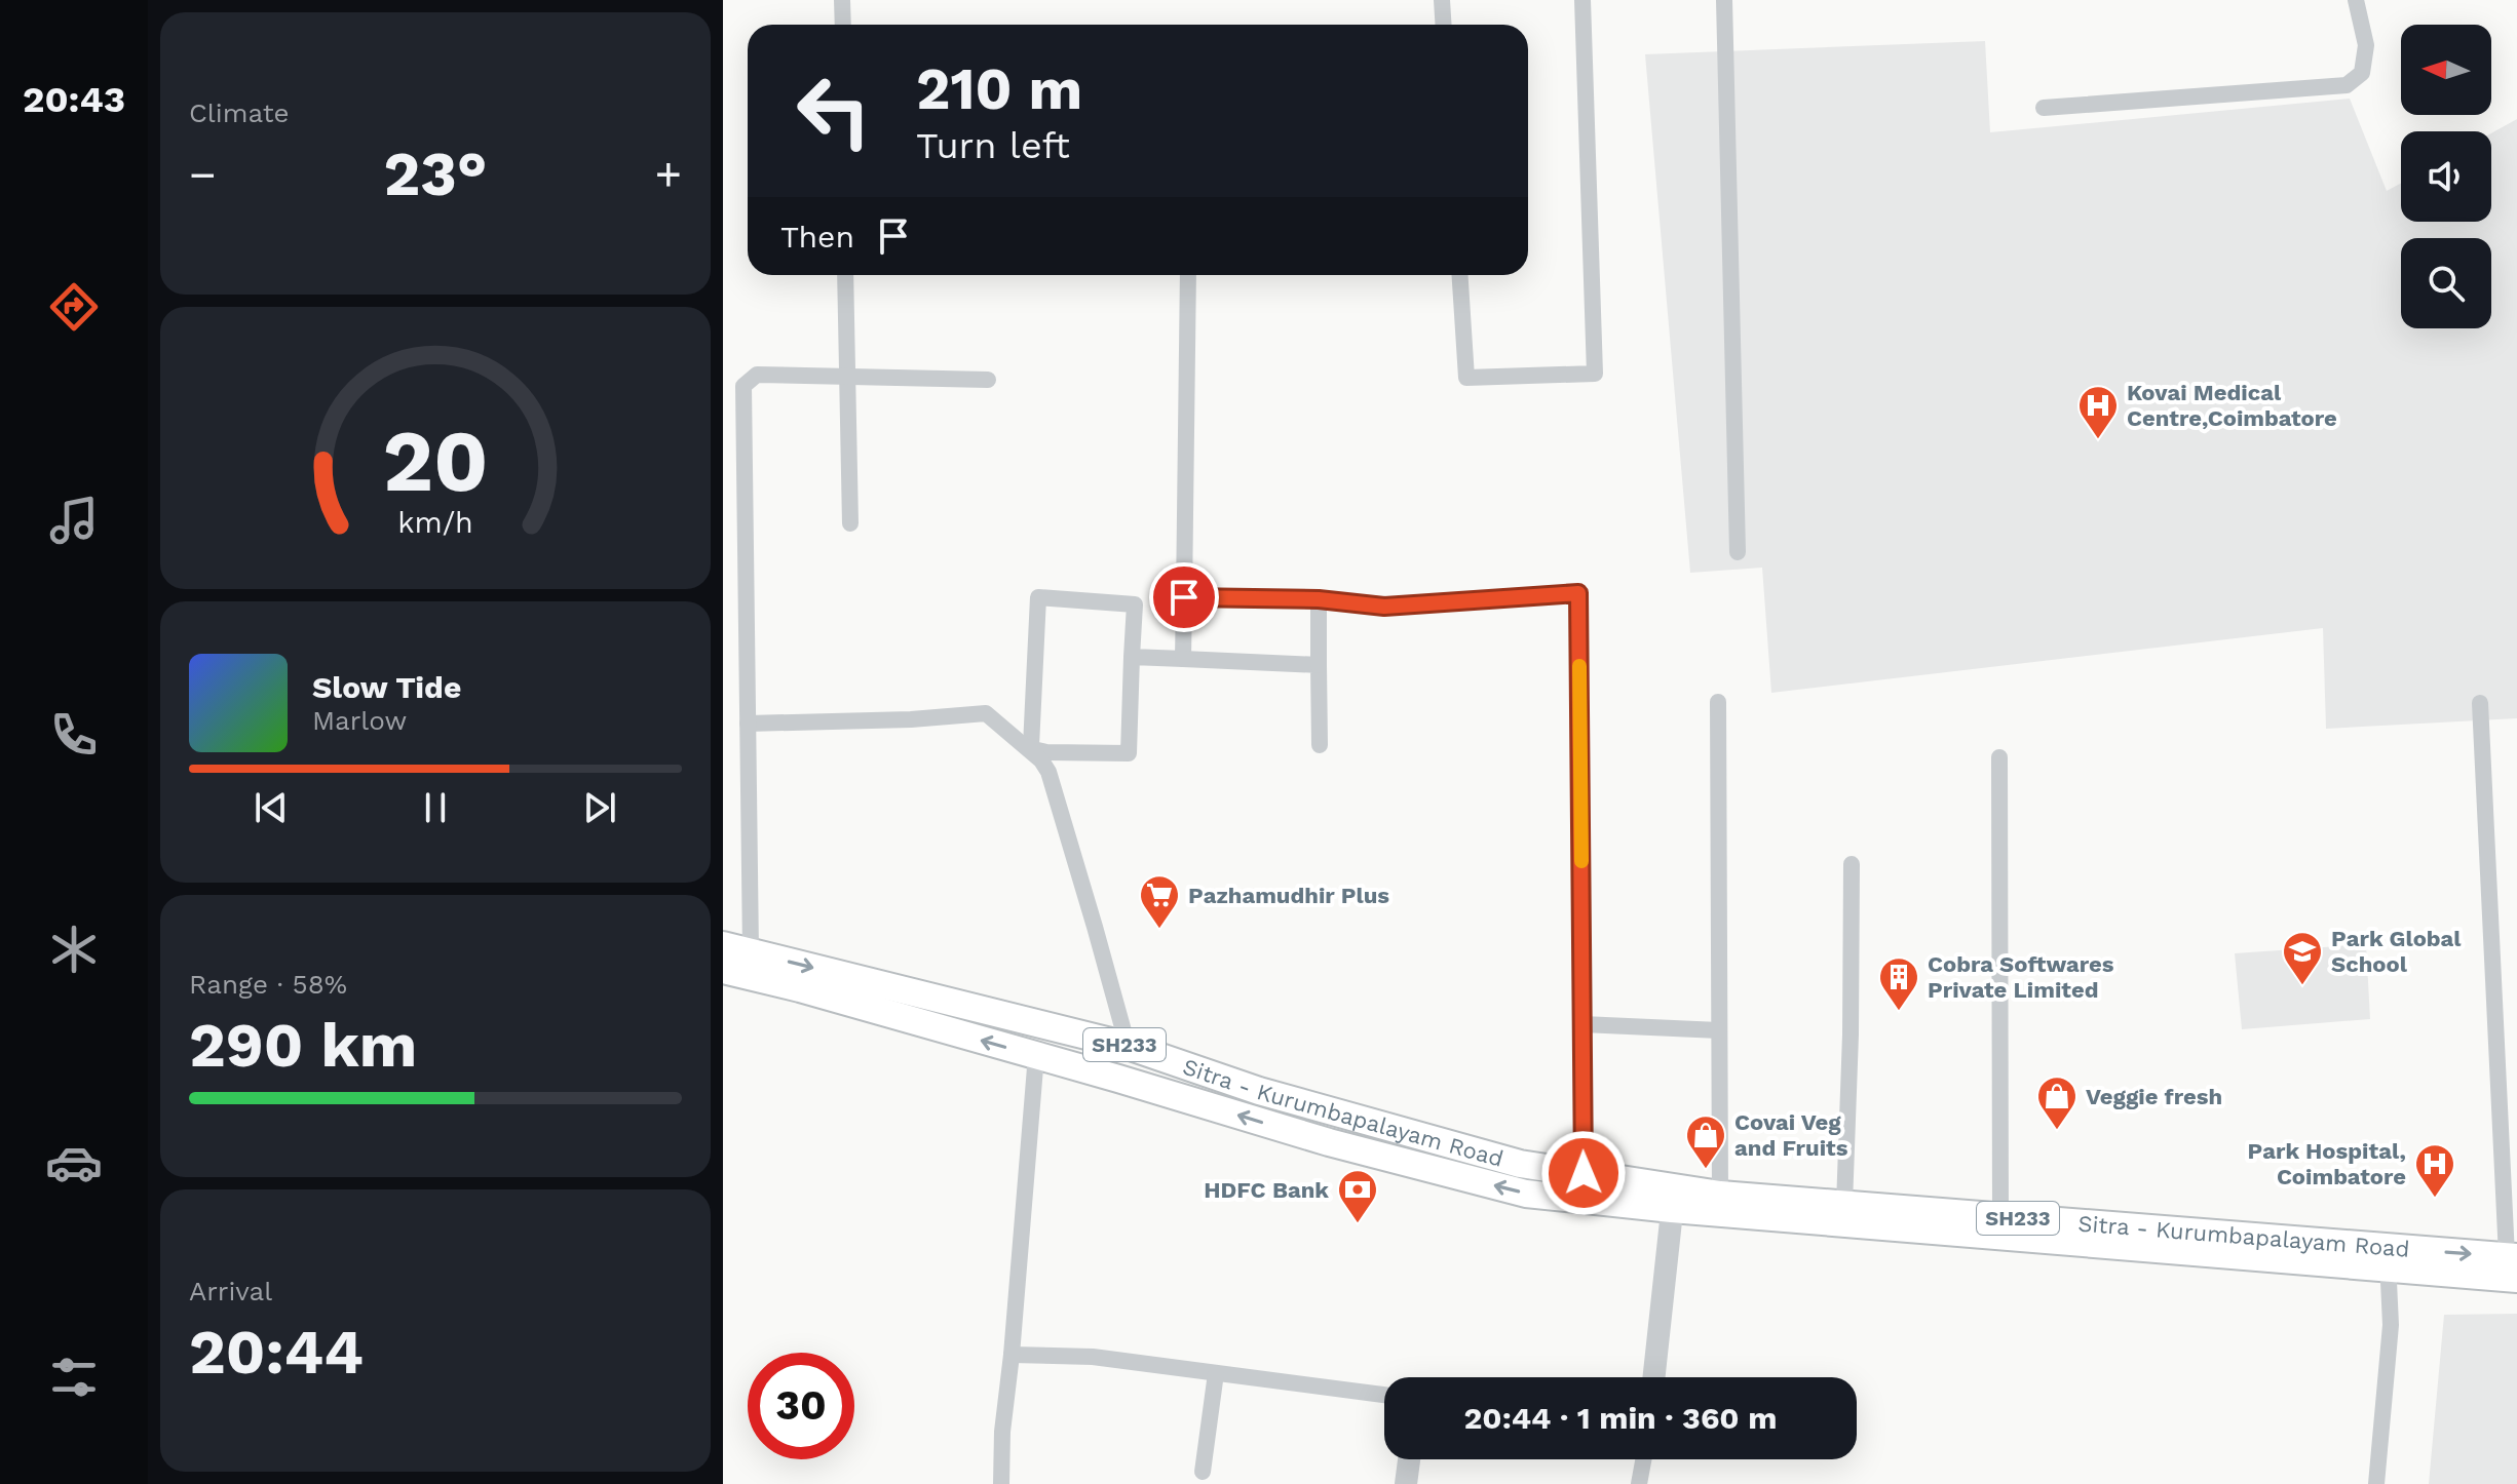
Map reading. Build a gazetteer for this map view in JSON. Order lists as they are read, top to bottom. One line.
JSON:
{"streets":{"main road":["SH233","Sitra - Kurumbapalayam Road"]},"places":{"hospital":["Kovai Medical Centre,Coimbatore","Park Hospital, Coimbatore"],"supermarket":["Pazhamudhir Plus"],"school or university":["Park Global School"],"building":["Cobra Softwares Private Limited"],"shop":["Veggie fresh","Covai Veg and Fruits"],"bank":["HDFC Bank"]},"north":"left","page":{"tabs":"20:43","tile":["Climate",["Range · 58%","290 km"],["Arrival","20:44"]],"turn":["210 m","Turn left"],"heat":["−","23°","+"],"then":"Then","song":["Slow Tide","Marlow"],"limit":"30","trip":"20:44 · 1 min · 360 m","gauge":["20","km/h"]}}
